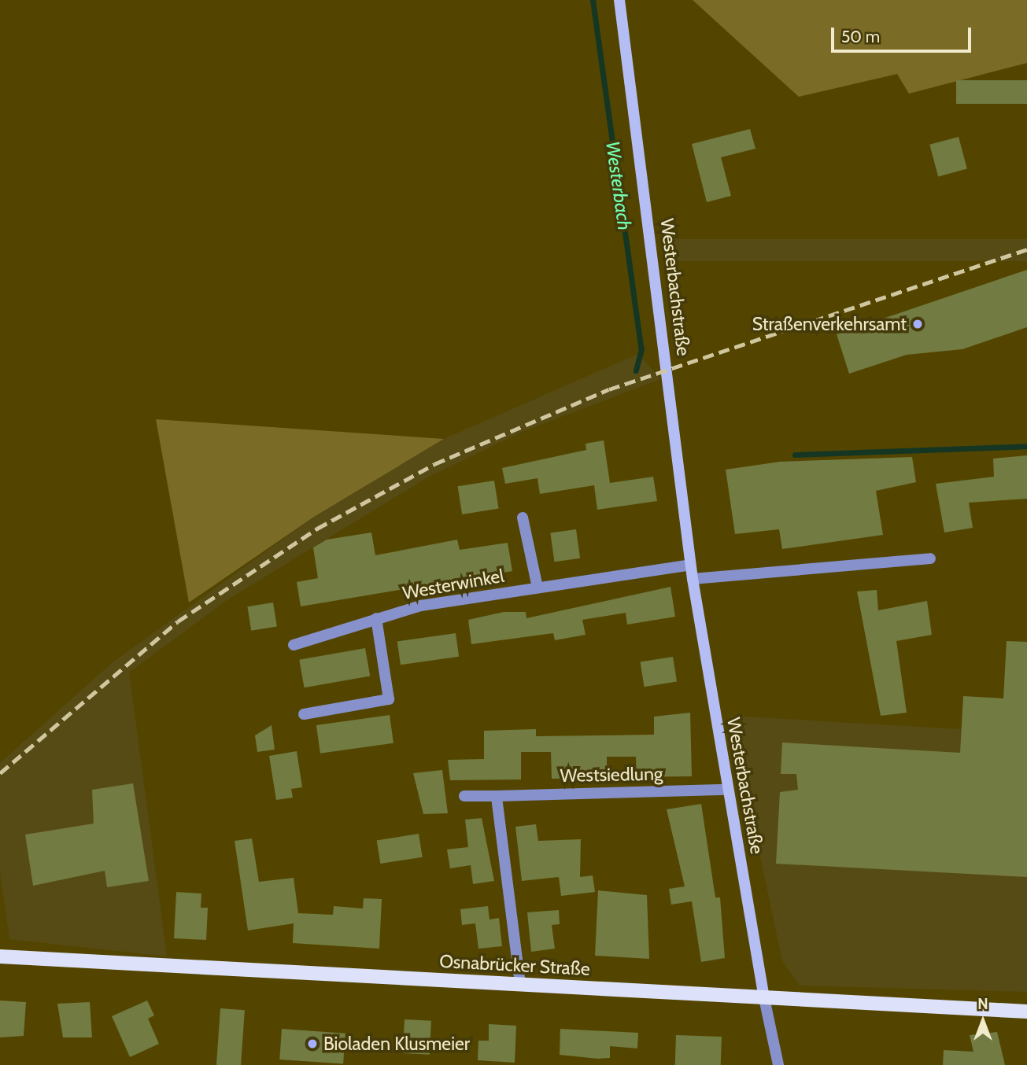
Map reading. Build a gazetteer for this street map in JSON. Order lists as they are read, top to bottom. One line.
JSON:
{"streets":{"main road":["Westerbachstraße","Osnabrücker Straße"],"street":["Westerwinkel","Westsiedlung"]},"crossings":[["Westerbachstraße","Westerwinkel"],["Westerbachstraße","Westsiedlung"],["Westerbachstraße","Osnabrücker Straße"]],"water":["Westerbach"],"places":["Straßenverkehrsamt","Bioladen Klusmeier"],"scale_bar":"50 m","north":"top"}
